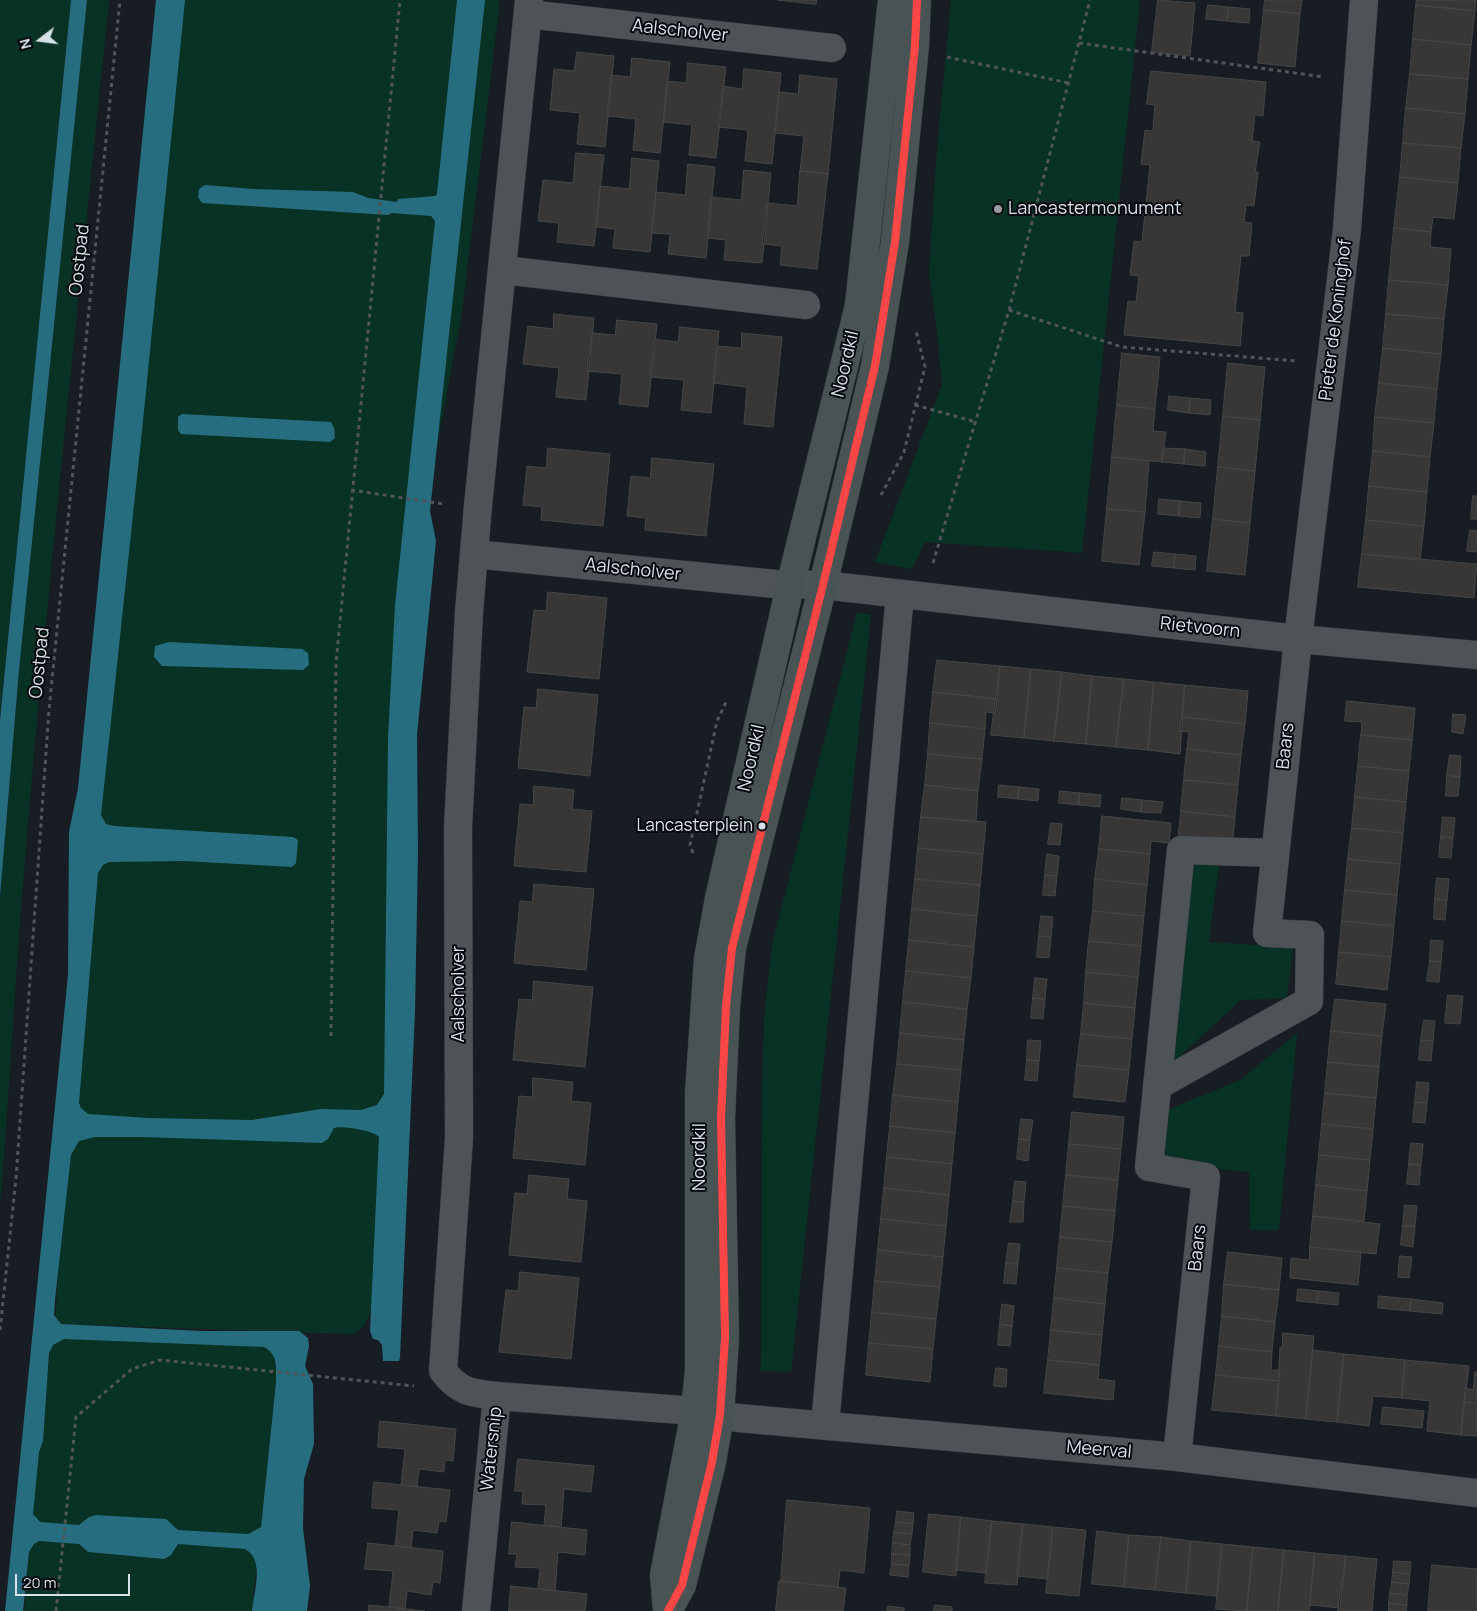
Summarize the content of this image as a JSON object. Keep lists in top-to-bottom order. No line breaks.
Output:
{"streets":{"street":["Aalscholver","Pieter de Koninghof","Noordkil","Rietvoorn","Baars","Watersnip","Meerval"],"path":["Oostpad"]},"crossings":[["Aalscholver","Noordkil"],["Aalscholver","Rietvoorn"],["Pieter de Koninghof","Rietvoorn"],["Pieter de Koninghof","Baars"],["Noordkil","Rietvoorn"],["Noordkil","Watersnip"],["Noordkil","Meerval"],["Rietvoorn","Baars"],["Baars","Meerval"],["Watersnip","Meerval"]],"places":["Lancastermonument","Lancasterplein"],"scale_bar":"20 m","north":"left"}
